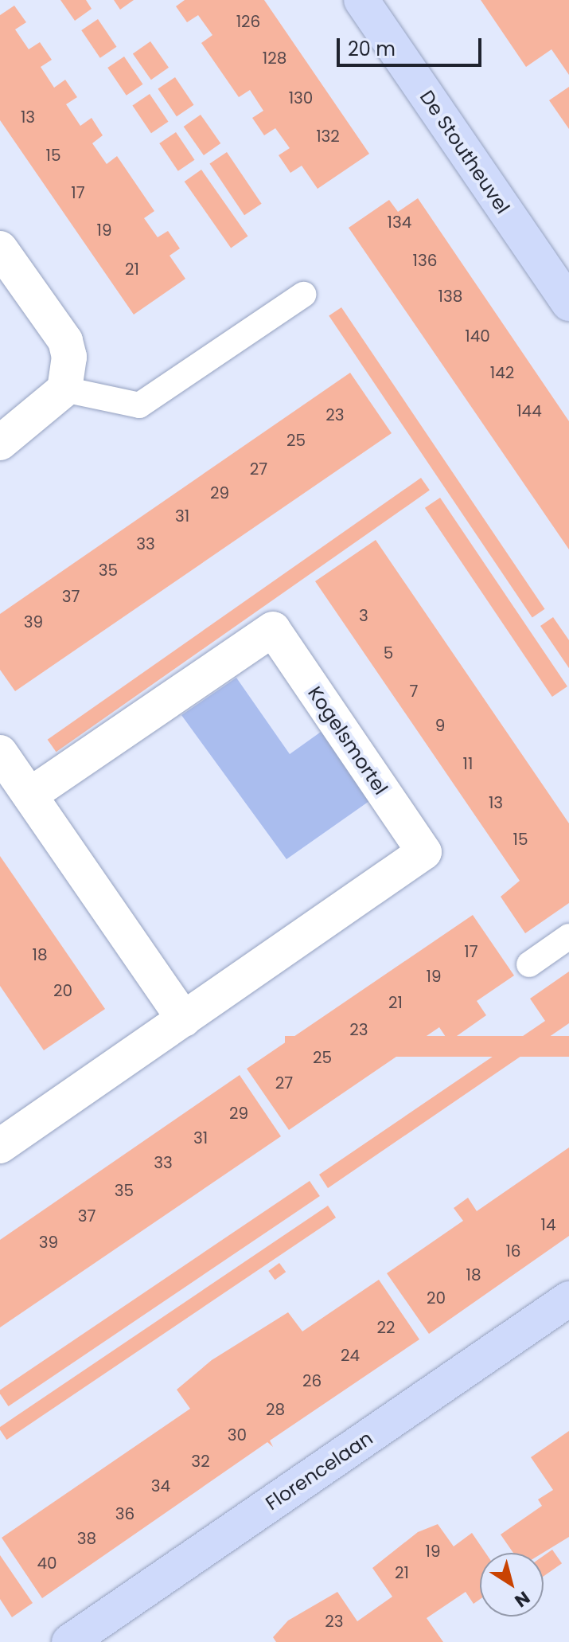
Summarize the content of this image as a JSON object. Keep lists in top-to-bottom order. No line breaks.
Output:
{"streets":{"street":["De Stoutheuvel","Kogelsmortel","Florencelaan"]},"house_numbers":["126","128","130","13","132","15","17","134","19","136","21","138","140","142","144","23","25","27","29","31","33","35","37","3","39","5","7","9","11","13","15","17","18","19","20","21","23","25","27","29","31","33","35","37","14","39","16","18","20","22","24","26","28","30","32","34","36","38","19","40","21","23"],"scale_bar":"20 m","north":"bottom right"}
